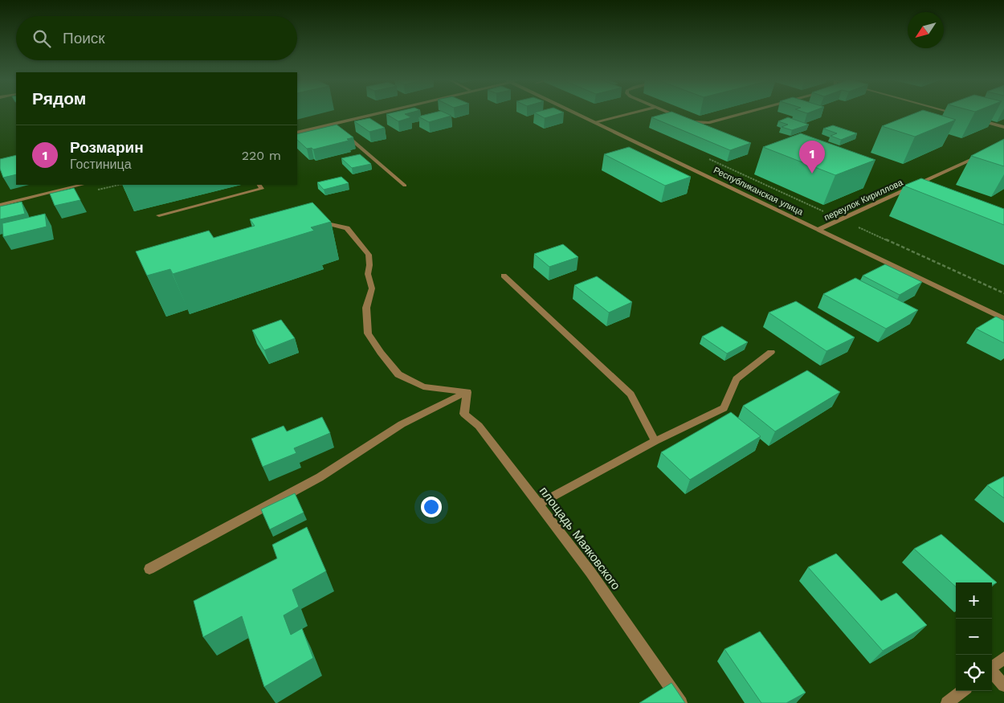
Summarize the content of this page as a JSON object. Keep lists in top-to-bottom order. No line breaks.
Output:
{"streets":{"street":["Республиканская улица","переулок Кириллова","площадь Маяковского"]},"crossings":[["Республиканская улица","переулок Кириллова"]],"north":"bottom left","page":{"search":"Поиск","heading":"Рядом","list":[{"mark":"1","name":"Розмарин","note":"Гостиница","value":"220 m"}],"pins":"1","map_buttons":["+","−"]}}
